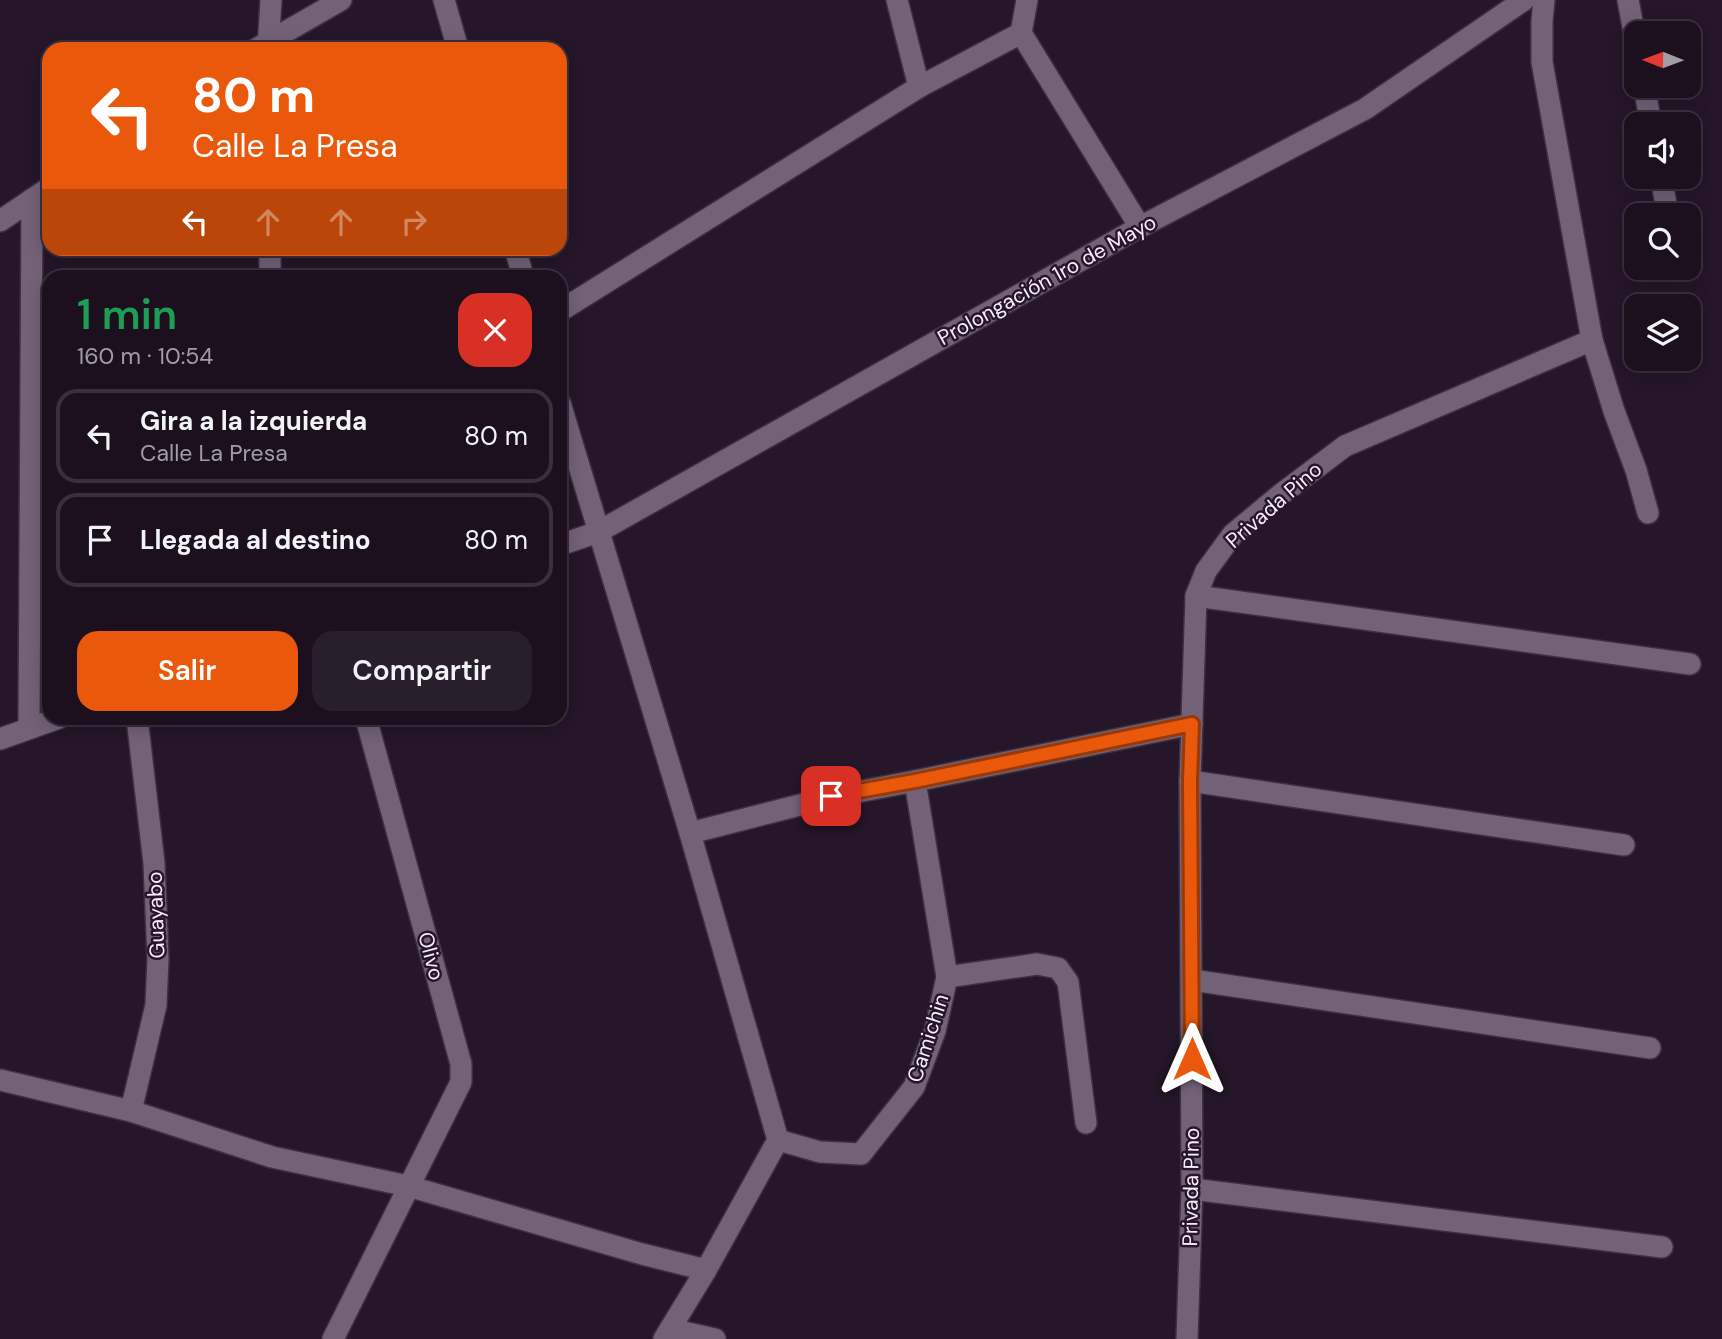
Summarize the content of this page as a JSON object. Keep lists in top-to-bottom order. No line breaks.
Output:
{"streets":{"street":["Prolongación 1ro de Mayo","Privada Pino","Guayabo","Olivo","Camichin"]},"north":"left","page":{"turn":["80 m","Calle La Presa"],"heading":["1 min","160 m · 10:54"],"list":[{"name":"Gira a la izquierda","note":"Calle La Presa","value":"80 m"},{"name":"Llegada al destino","value":"80 m"}],"buttons":["Salir","Compartir"]}}
